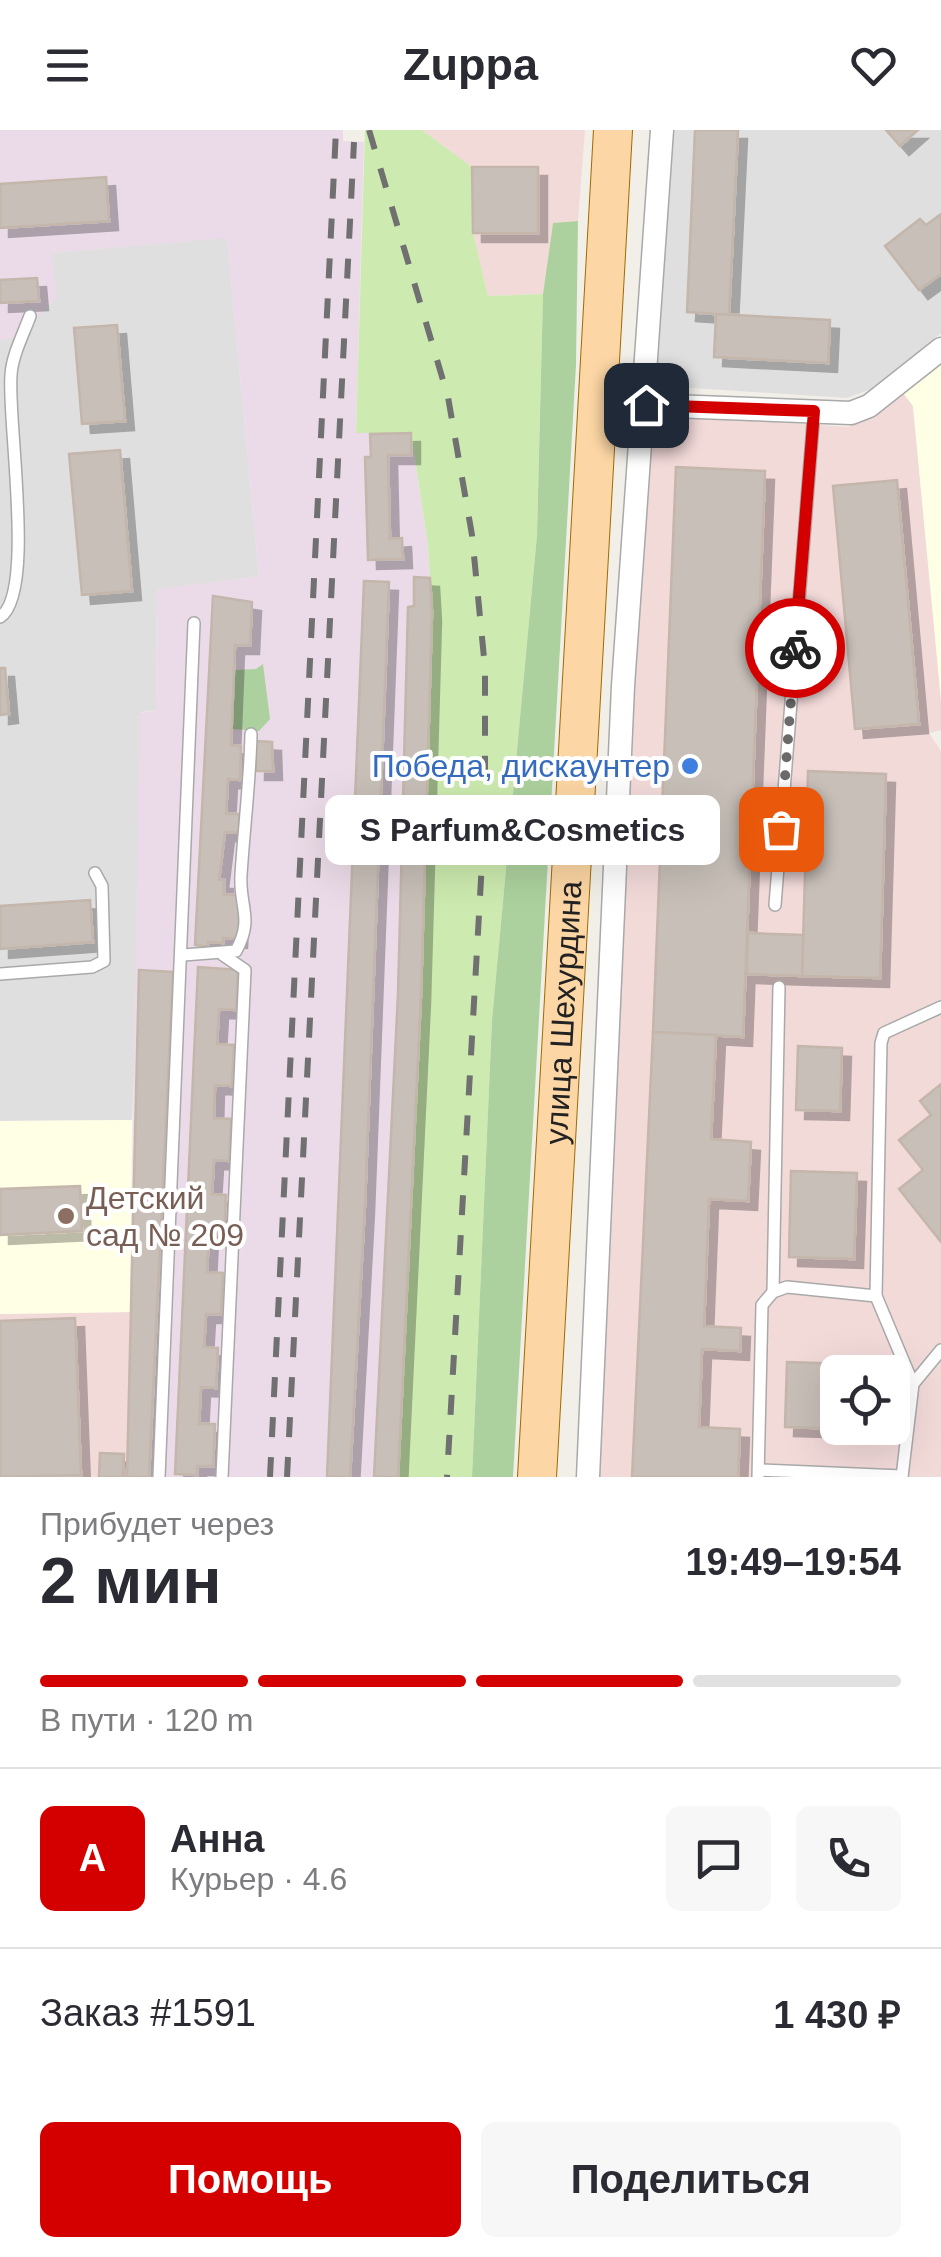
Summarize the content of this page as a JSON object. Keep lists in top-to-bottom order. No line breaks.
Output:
{"streets":{"main road":["улица Шехурдина"]},"places":["Победа, дискаунтер","S Parfum&Cosmetics","Детский сад № 209"],"page":{"header":"Zuppa","bubble":"S Parfum&Cosmetics","heading":["2 мин","Прибудет через","19:49–19:54"],"panel":["Анна","Курьер · 4.6","Заказ #1591","1 430 ₽"],"bar":"В пути · 120 m","round":"А","buttons":["Помощь","Поделиться"]}}
